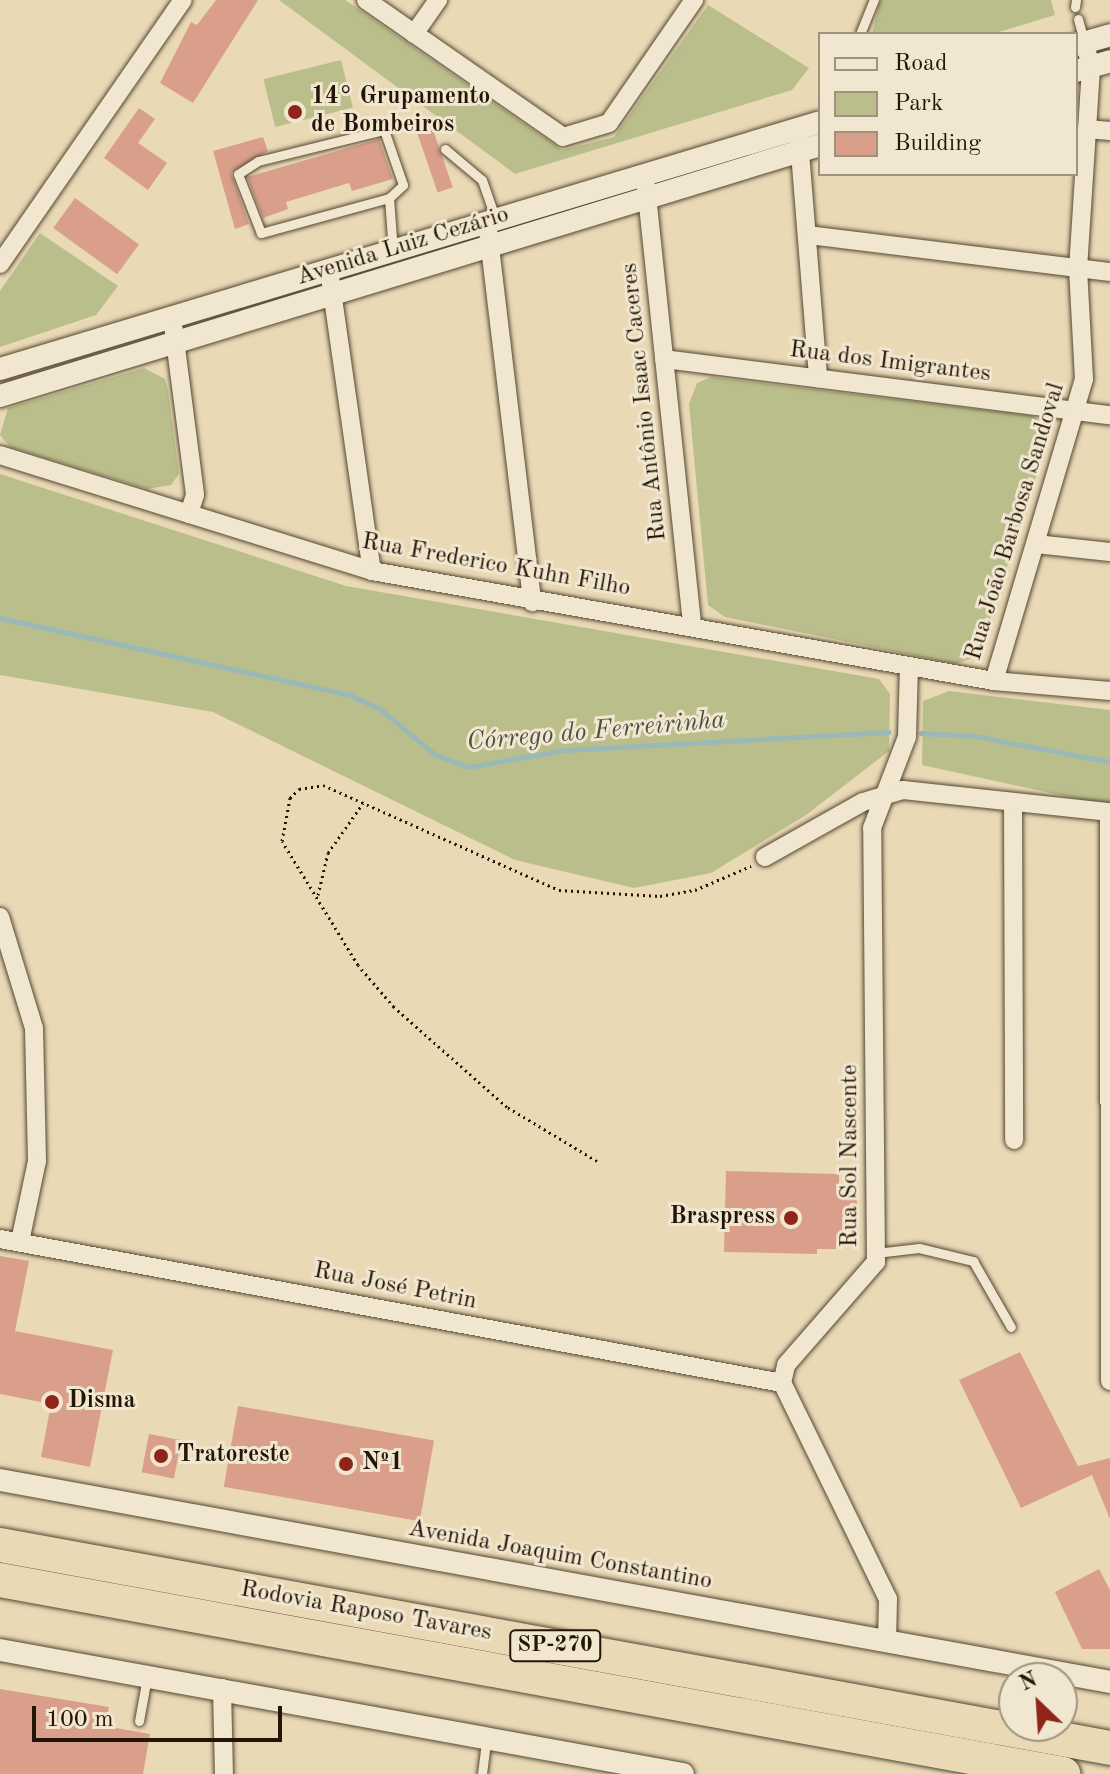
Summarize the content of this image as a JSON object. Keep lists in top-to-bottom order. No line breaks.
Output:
{"streets":{"highway":["Rodovia Raposo Tavares","SP-270"],"street":["Avenida Luiz Cezário","Rua dos Imigrantes","Rua Antônio Isaac Caceres","Rua João Barbosa Sandoval","Rua Frederico Kuhn Filho","Rua Sol Nascente","Rua José Petrin","Avenida Joaquim Constantino"]},"crossings":[["Avenida Luiz Cezário","Rua Antônio Isaac Caceres"],["Rua dos Imigrantes","Rua Antônio Isaac Caceres"],["Rua dos Imigrantes","Rua João Barbosa Sandoval"],["Rua Antônio Isaac Caceres","Rua Frederico Kuhn Filho"],["Rua João Barbosa Sandoval","Rua Frederico Kuhn Filho"],["Rua Frederico Kuhn Filho","Rua Sol Nascente"],["Rua Sol Nascente","Rua José Petrin"]],"water":["Córrego do Ferreirinha"],"places":["14° Grupamento de Bombeiros","Braspress","Disma","Tratoreste","Nº1"],"legend":["Road","Park","Building"],"scale_bar":"100 m","north":"top left"}
